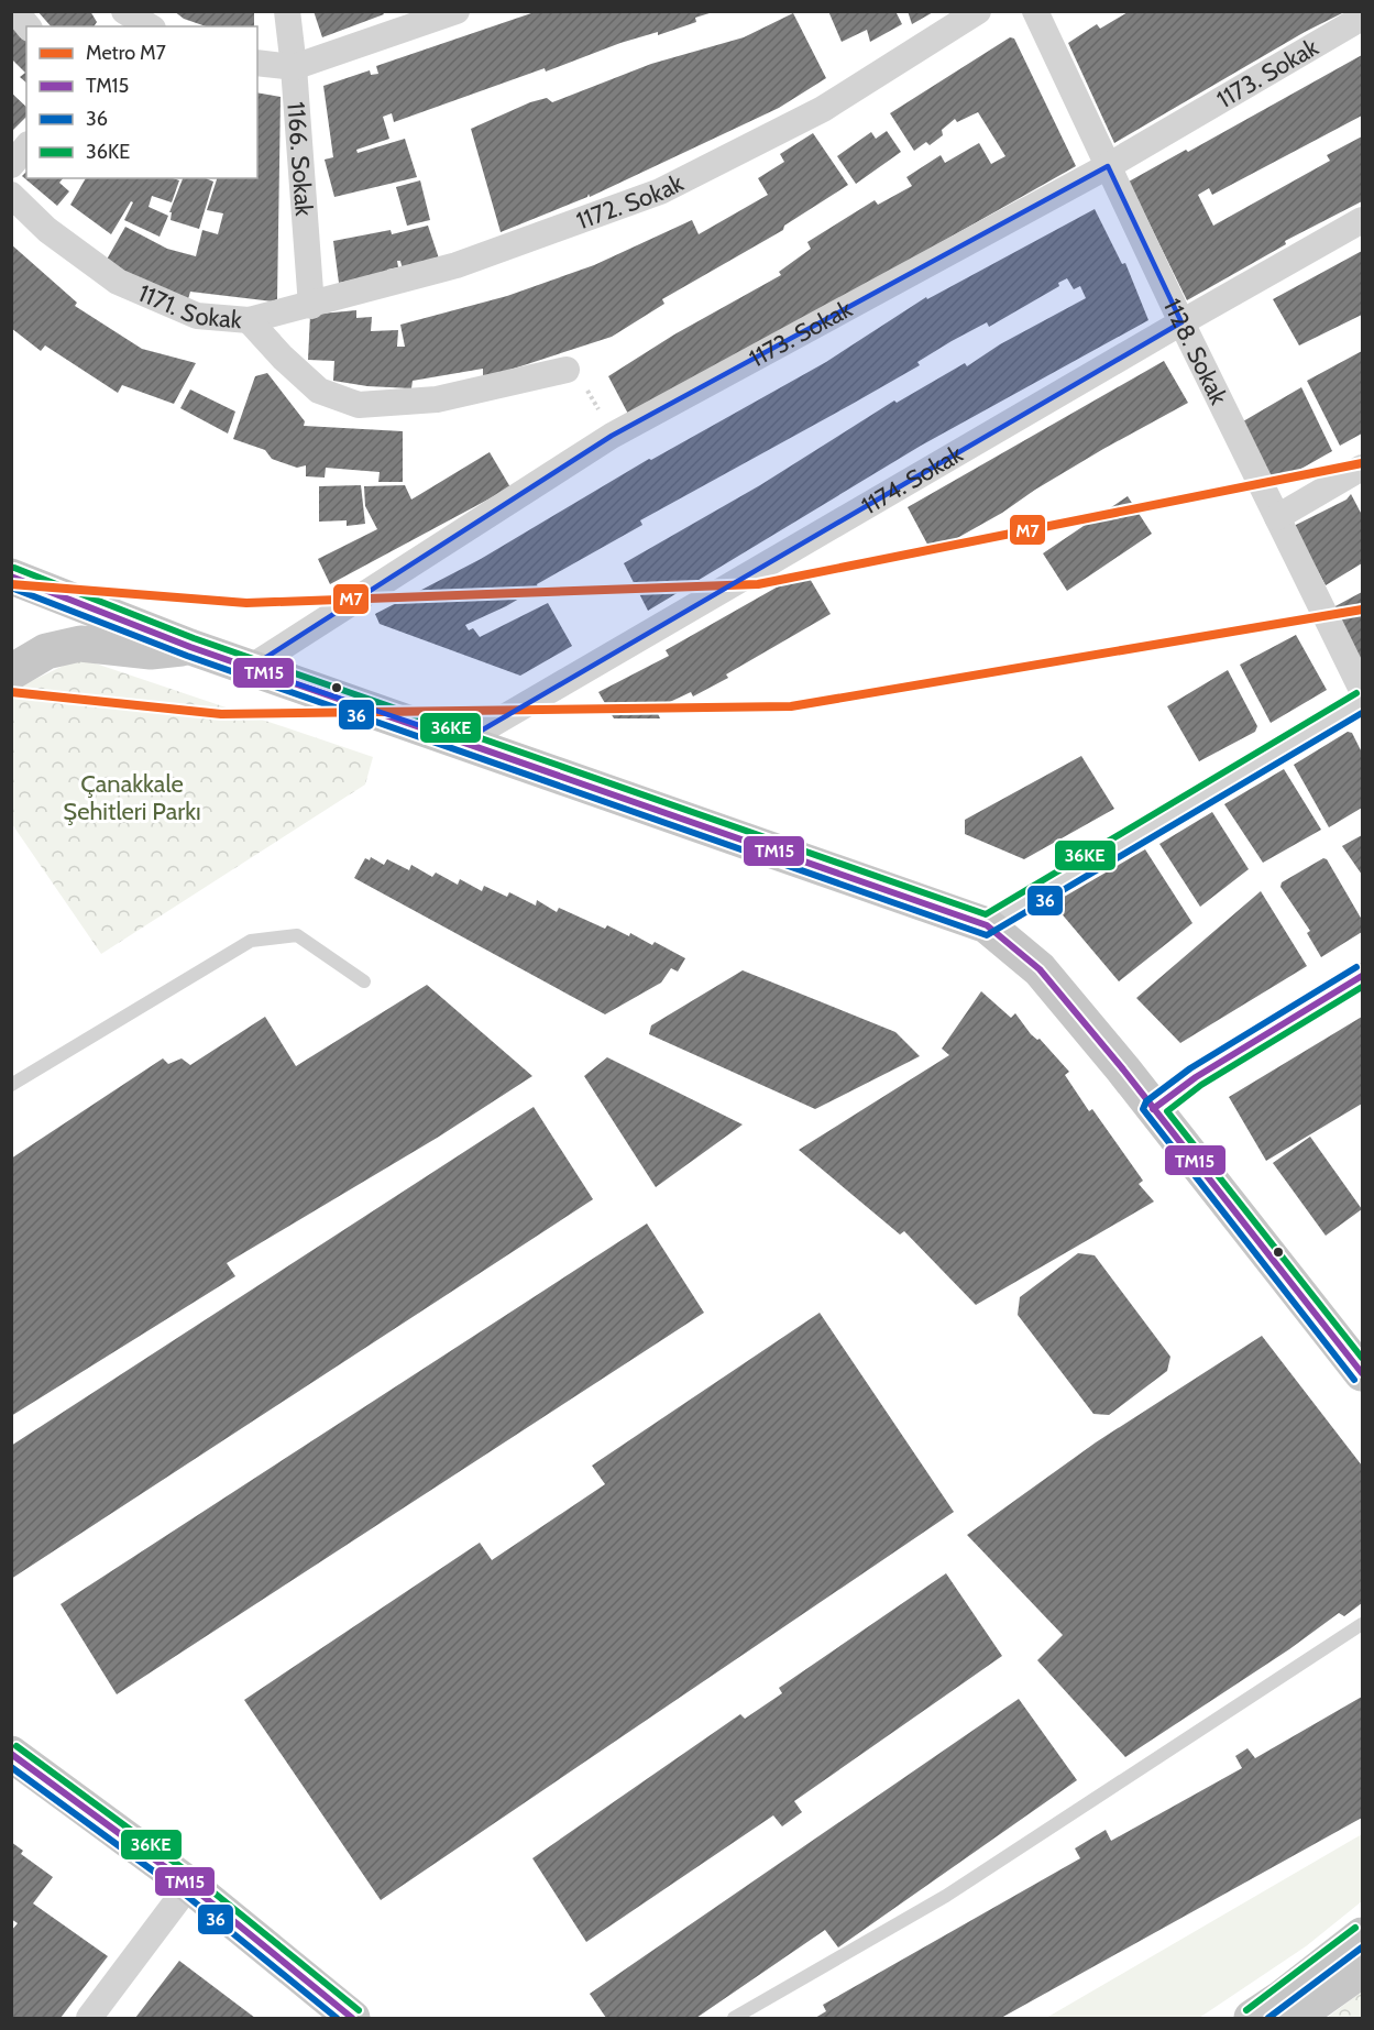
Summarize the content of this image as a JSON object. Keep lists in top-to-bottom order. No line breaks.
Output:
{"streets":{"street":["1173. Sokak","1166. Sokak","1172. Sokak","1171. Sokak","1128. Sokak","1174. Sokak"]},"crossings":[["1173. Sokak","1128. Sokak"],["1166. Sokak","1172. Sokak"],["1172. Sokak","1171. Sokak"],["1128. Sokak","1174. Sokak"]],"parks":["Çanakkale Şehitleri Parkı"],"lines":["metro line M7","transit line 36KE","transit line TM15","transit line 36"],"legend":["Metro M7","TM15","36","36KE"]}
